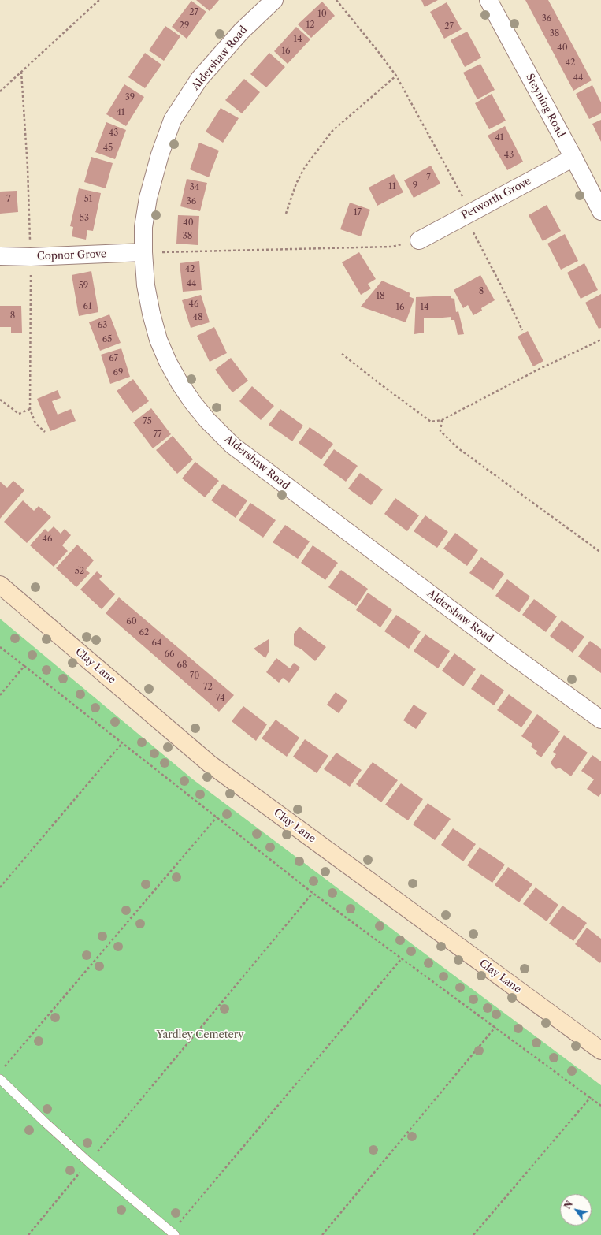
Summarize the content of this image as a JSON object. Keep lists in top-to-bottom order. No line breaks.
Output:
{"streets":{"street":["Aldershaw Road","Steyning Road","Petworth Grove","Copnor Grove","Clay Lane"]},"crossings":[["Aldershaw Road","Copnor Grove"],["Steyning Road","Petworth Grove"]],"parks":["Yardley Cemetery"],"house_numbers":["27","10","36","12","29","27","38","14","40","16","42","44","39","41","43","41","45","43","7","9","11","34","7","51","36","17","53","40","38","42","44","59","8","18","46","61","16","14","8","48","63","65","67","69","75","77","46","52","60","62","64","66","68","70","72","74"],"north":"top left"}
